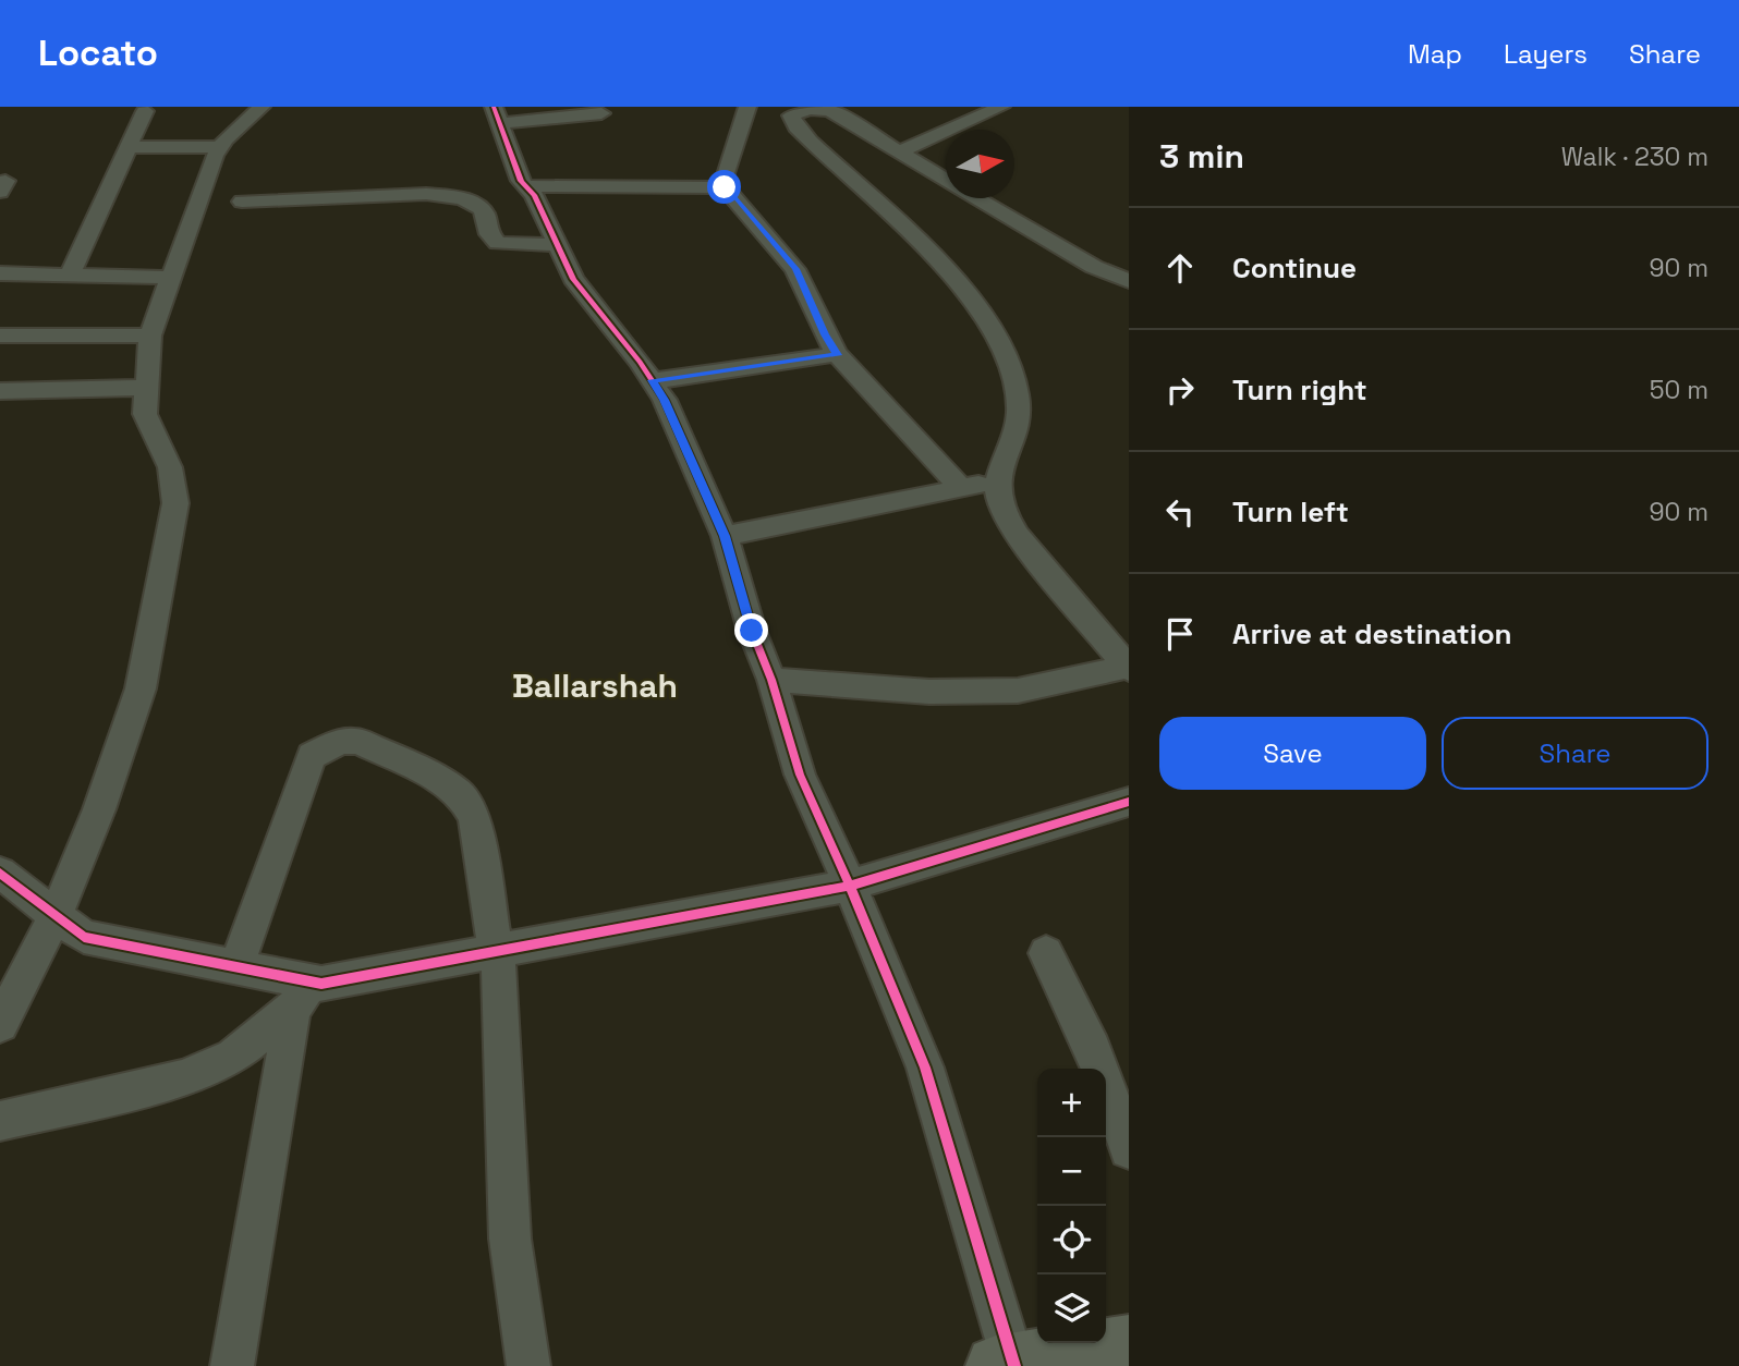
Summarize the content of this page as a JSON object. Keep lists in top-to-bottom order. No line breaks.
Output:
{"districts":["Ballarshah"],"north":"right","page":{"header":"Locato","nav":["Map","Layers","Share"],"heading":["3 min","Walk · 230 m"],"list":[["Continue","90 m"],["Turn right","50 m"],["Turn left","90 m"],"Arrive at destination"],"buttons":["Save","Share"],"map_buttons":["+","−"]}}
